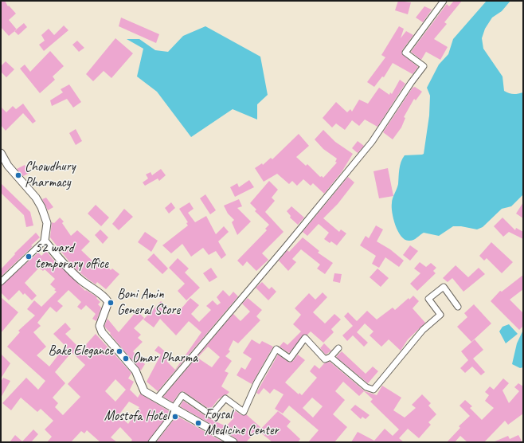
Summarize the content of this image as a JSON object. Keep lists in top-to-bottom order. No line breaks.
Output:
{"places":["Chowdhury Pharmacy","52 ward temporary office","Boni Amin General Store","Bake Elegance","Omar Pharma","Mostofa Hotel","Foysal Medicine Center"]}
